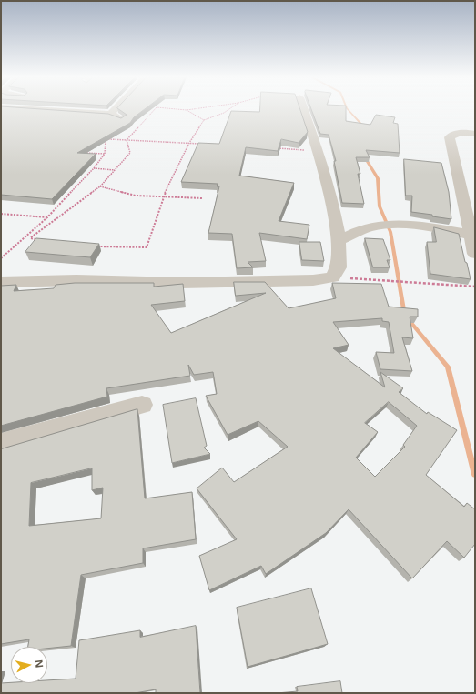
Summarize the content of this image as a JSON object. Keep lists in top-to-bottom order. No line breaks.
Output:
{"north":"right"}
